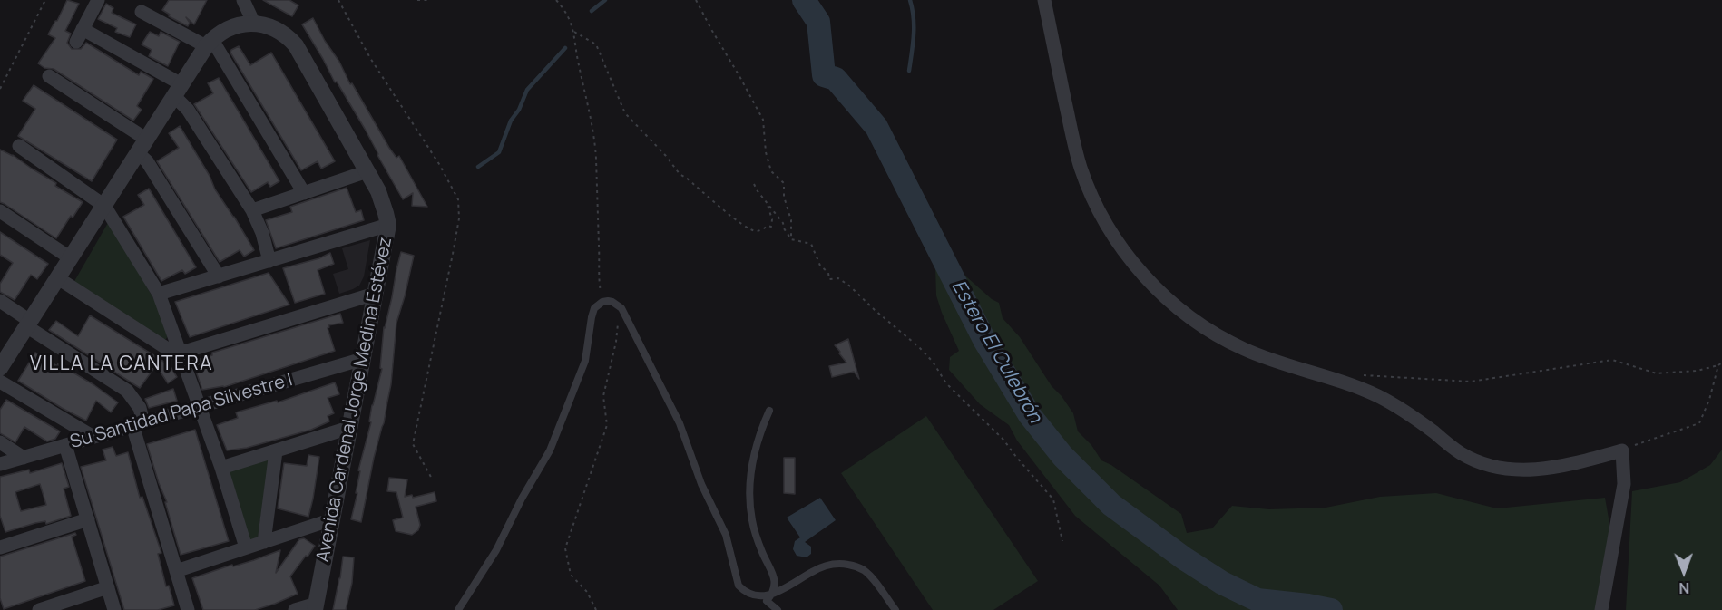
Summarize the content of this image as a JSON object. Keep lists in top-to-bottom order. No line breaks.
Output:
{"streets":{"street":["Avenida Cardenal Jorge Medina Estévez","Su Santidad Papa Silvestre I"]},"crossings":[["Avenida Cardenal Jorge Medina Estévez","Su Santidad Papa Silvestre I"]],"districts":["VILLA LA CANTERA"],"water":["Estero El Culebrón"],"north":"bottom"}
